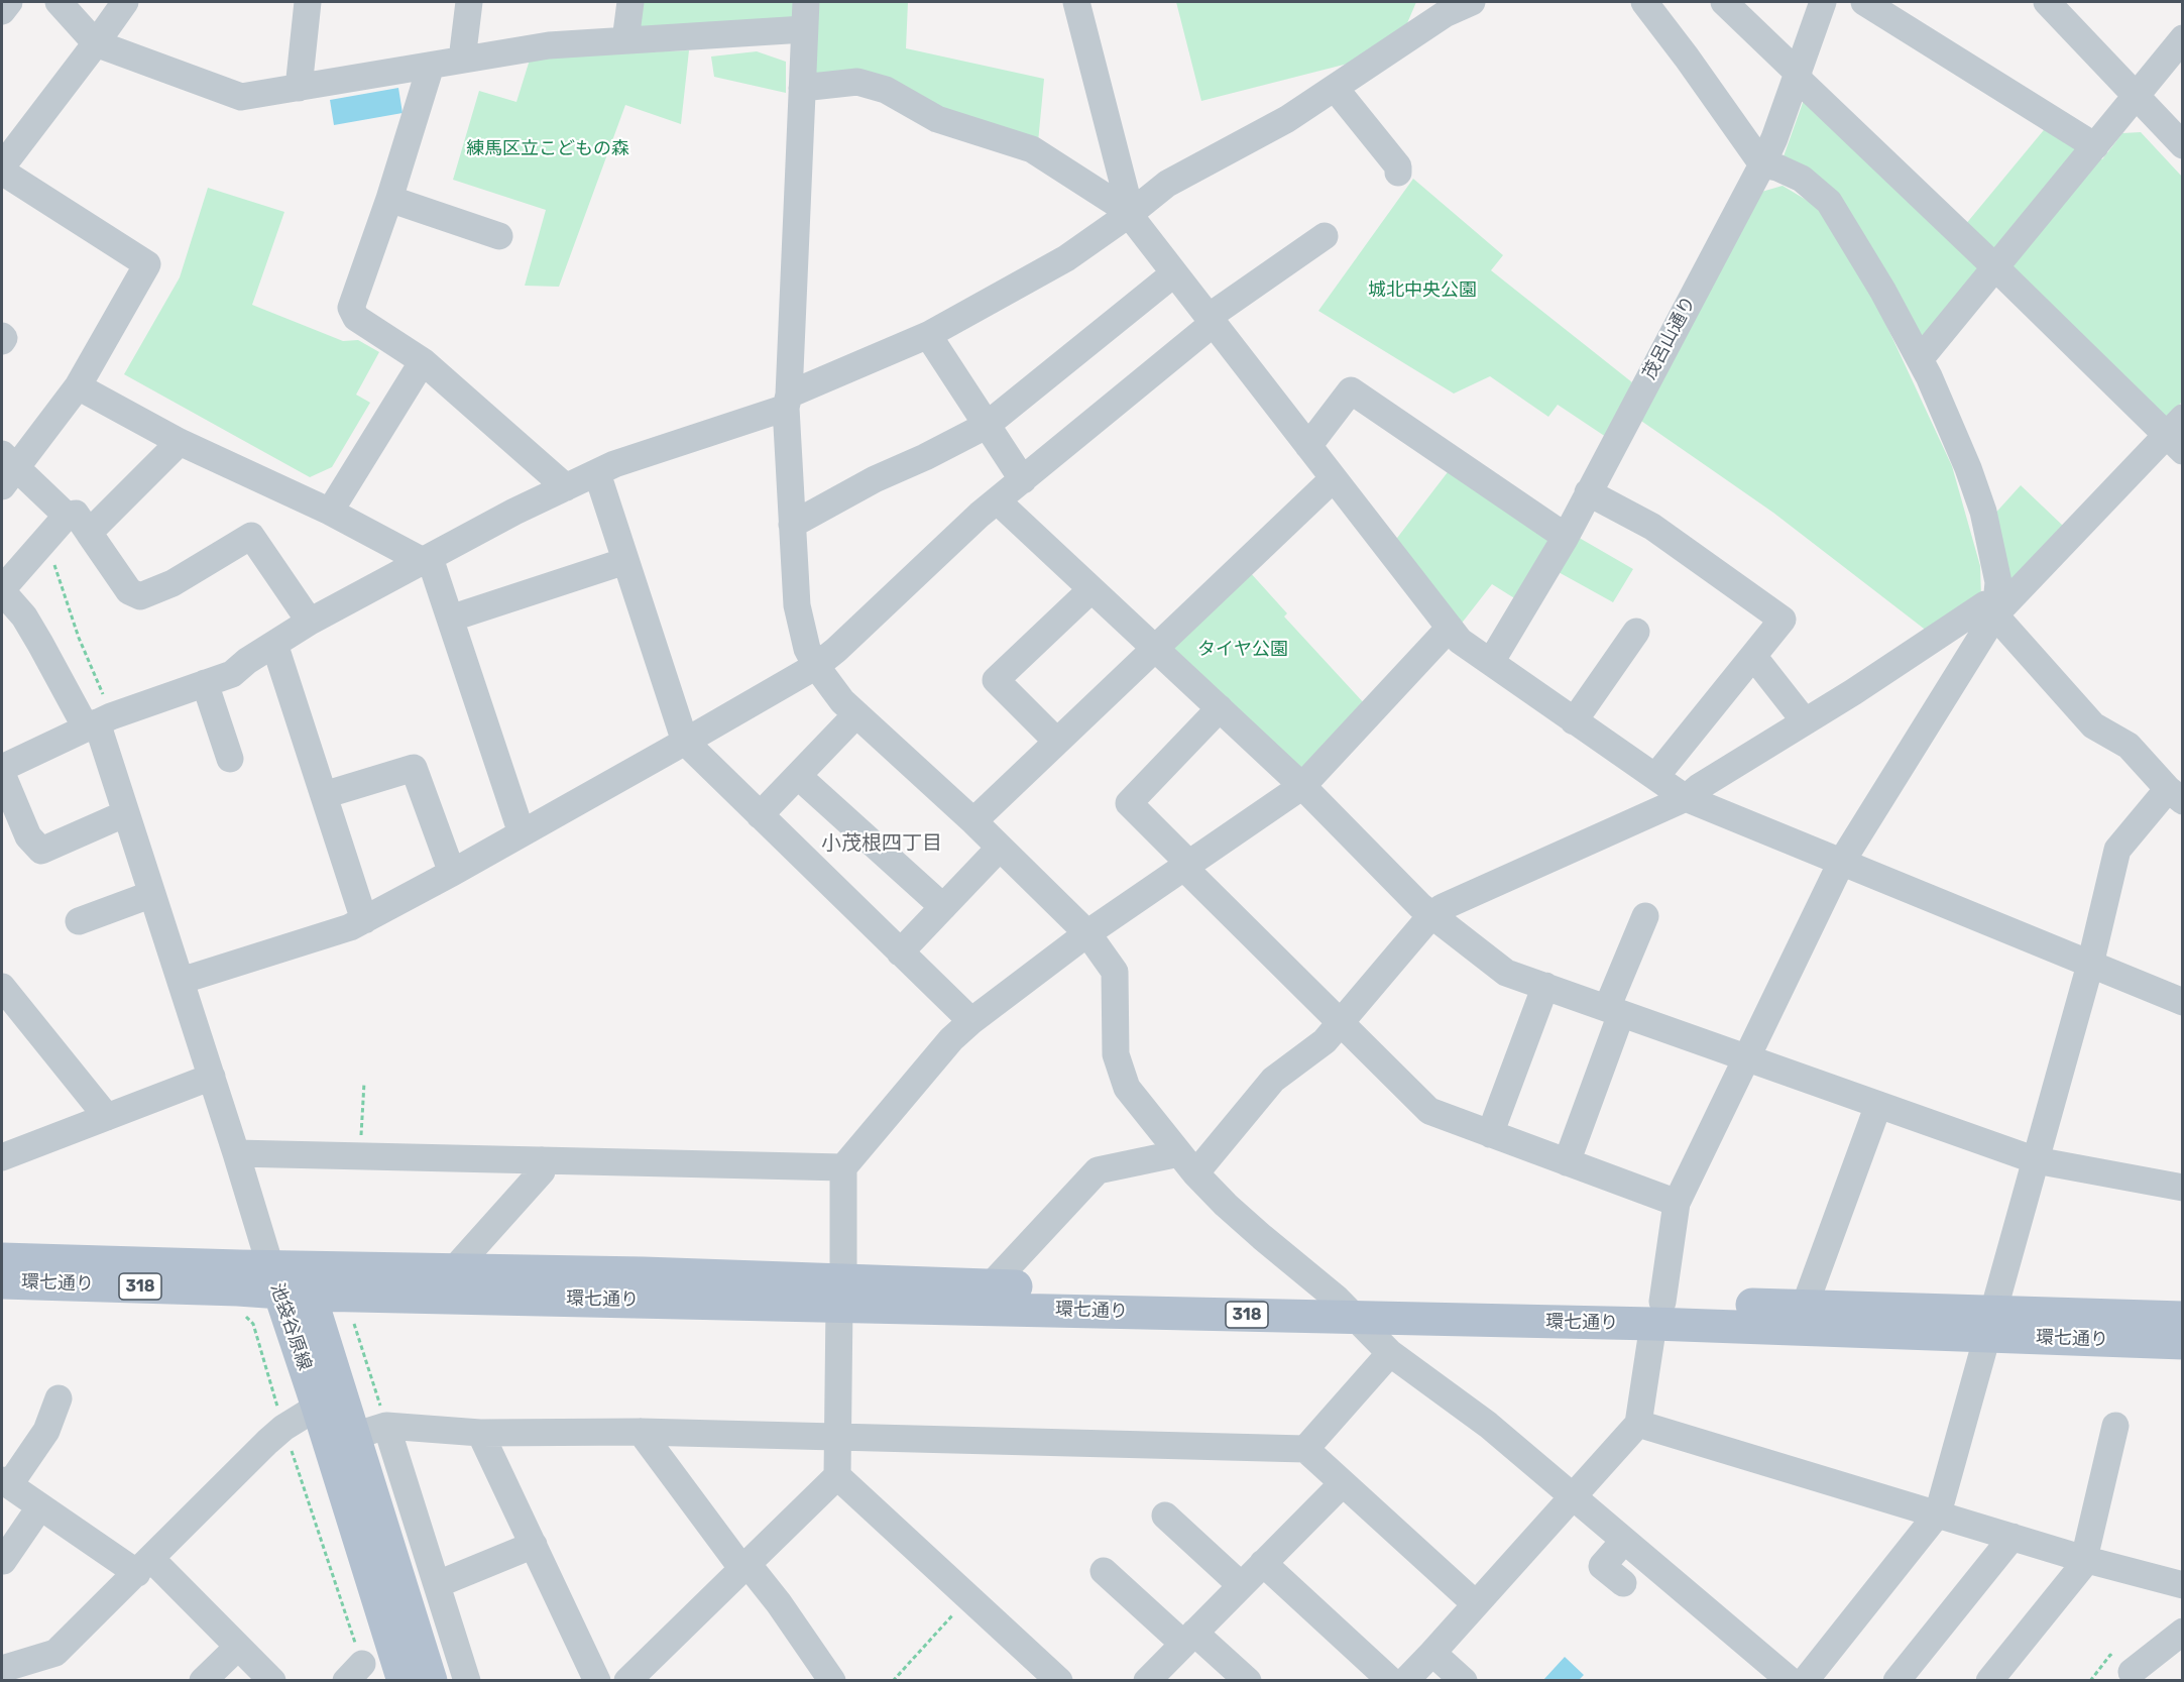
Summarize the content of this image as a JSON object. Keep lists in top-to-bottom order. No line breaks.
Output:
{"streets":{"main road":["環七通り","318","池袋谷原線"],"street":["茂呂山通り"]},"crossings":[["環七通り","池袋谷原線"]],"districts":["小茂根四丁目"],"parks":["練馬区立こどもの森","城北中央公園","タイヤ公園"]}
